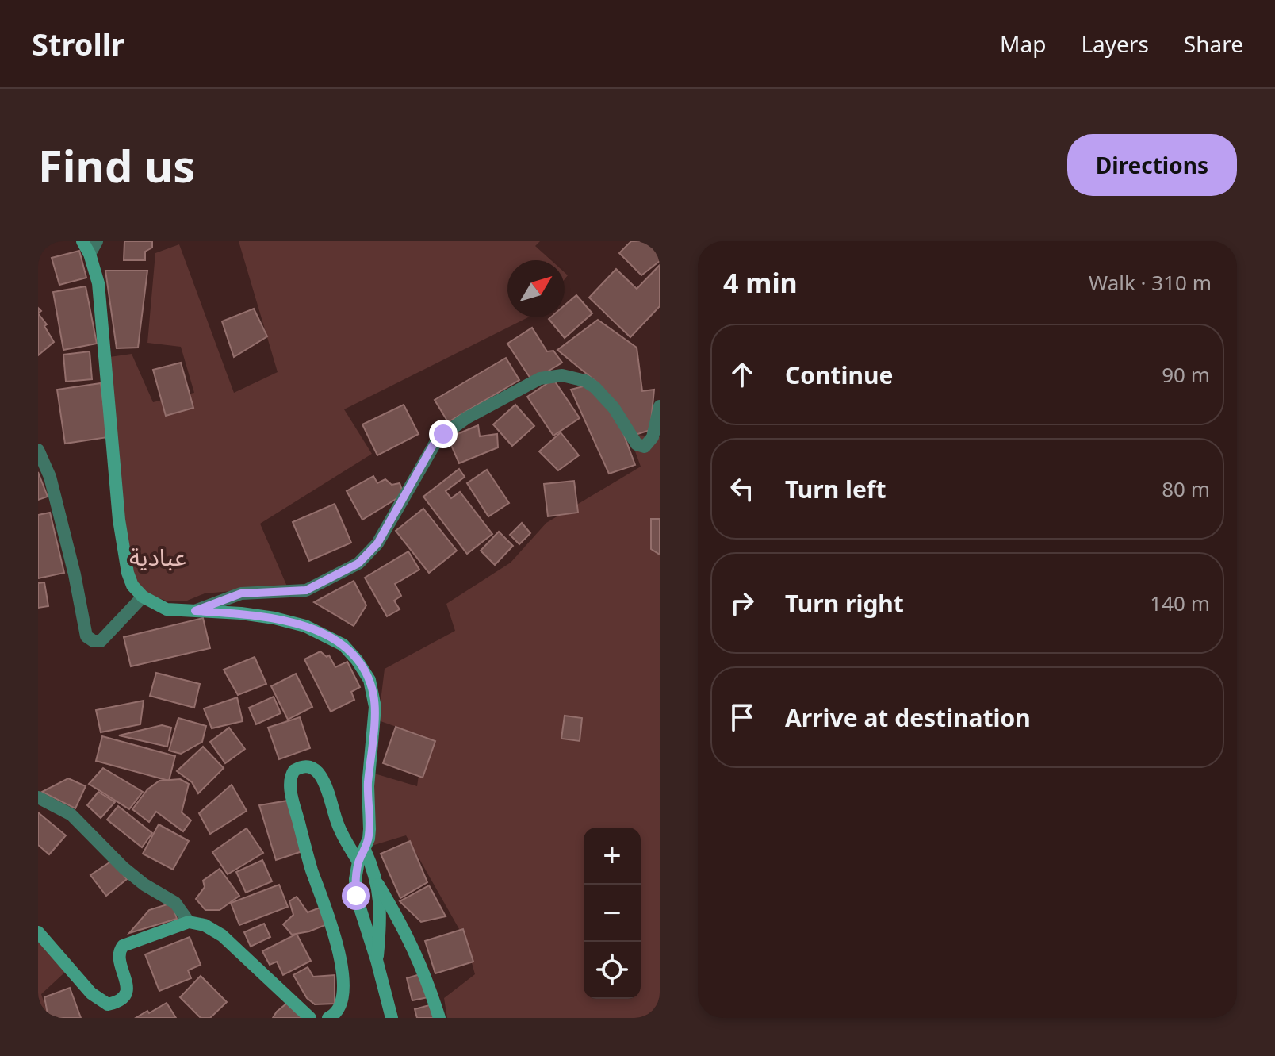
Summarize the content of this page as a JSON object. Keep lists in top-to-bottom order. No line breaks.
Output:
{"districts":["عبادية"],"north":"top right","page":{"header":"Strollr","nav":["Map","Layers","Share"],"buttons":"Directions","title":"Find us","heading":["4 min","Walk · 310 m"],"list":[["Continue","90 m"],["Turn left","80 m"],["Turn right","140 m"],"Arrive at destination"],"map_buttons":["+","−"]}}
